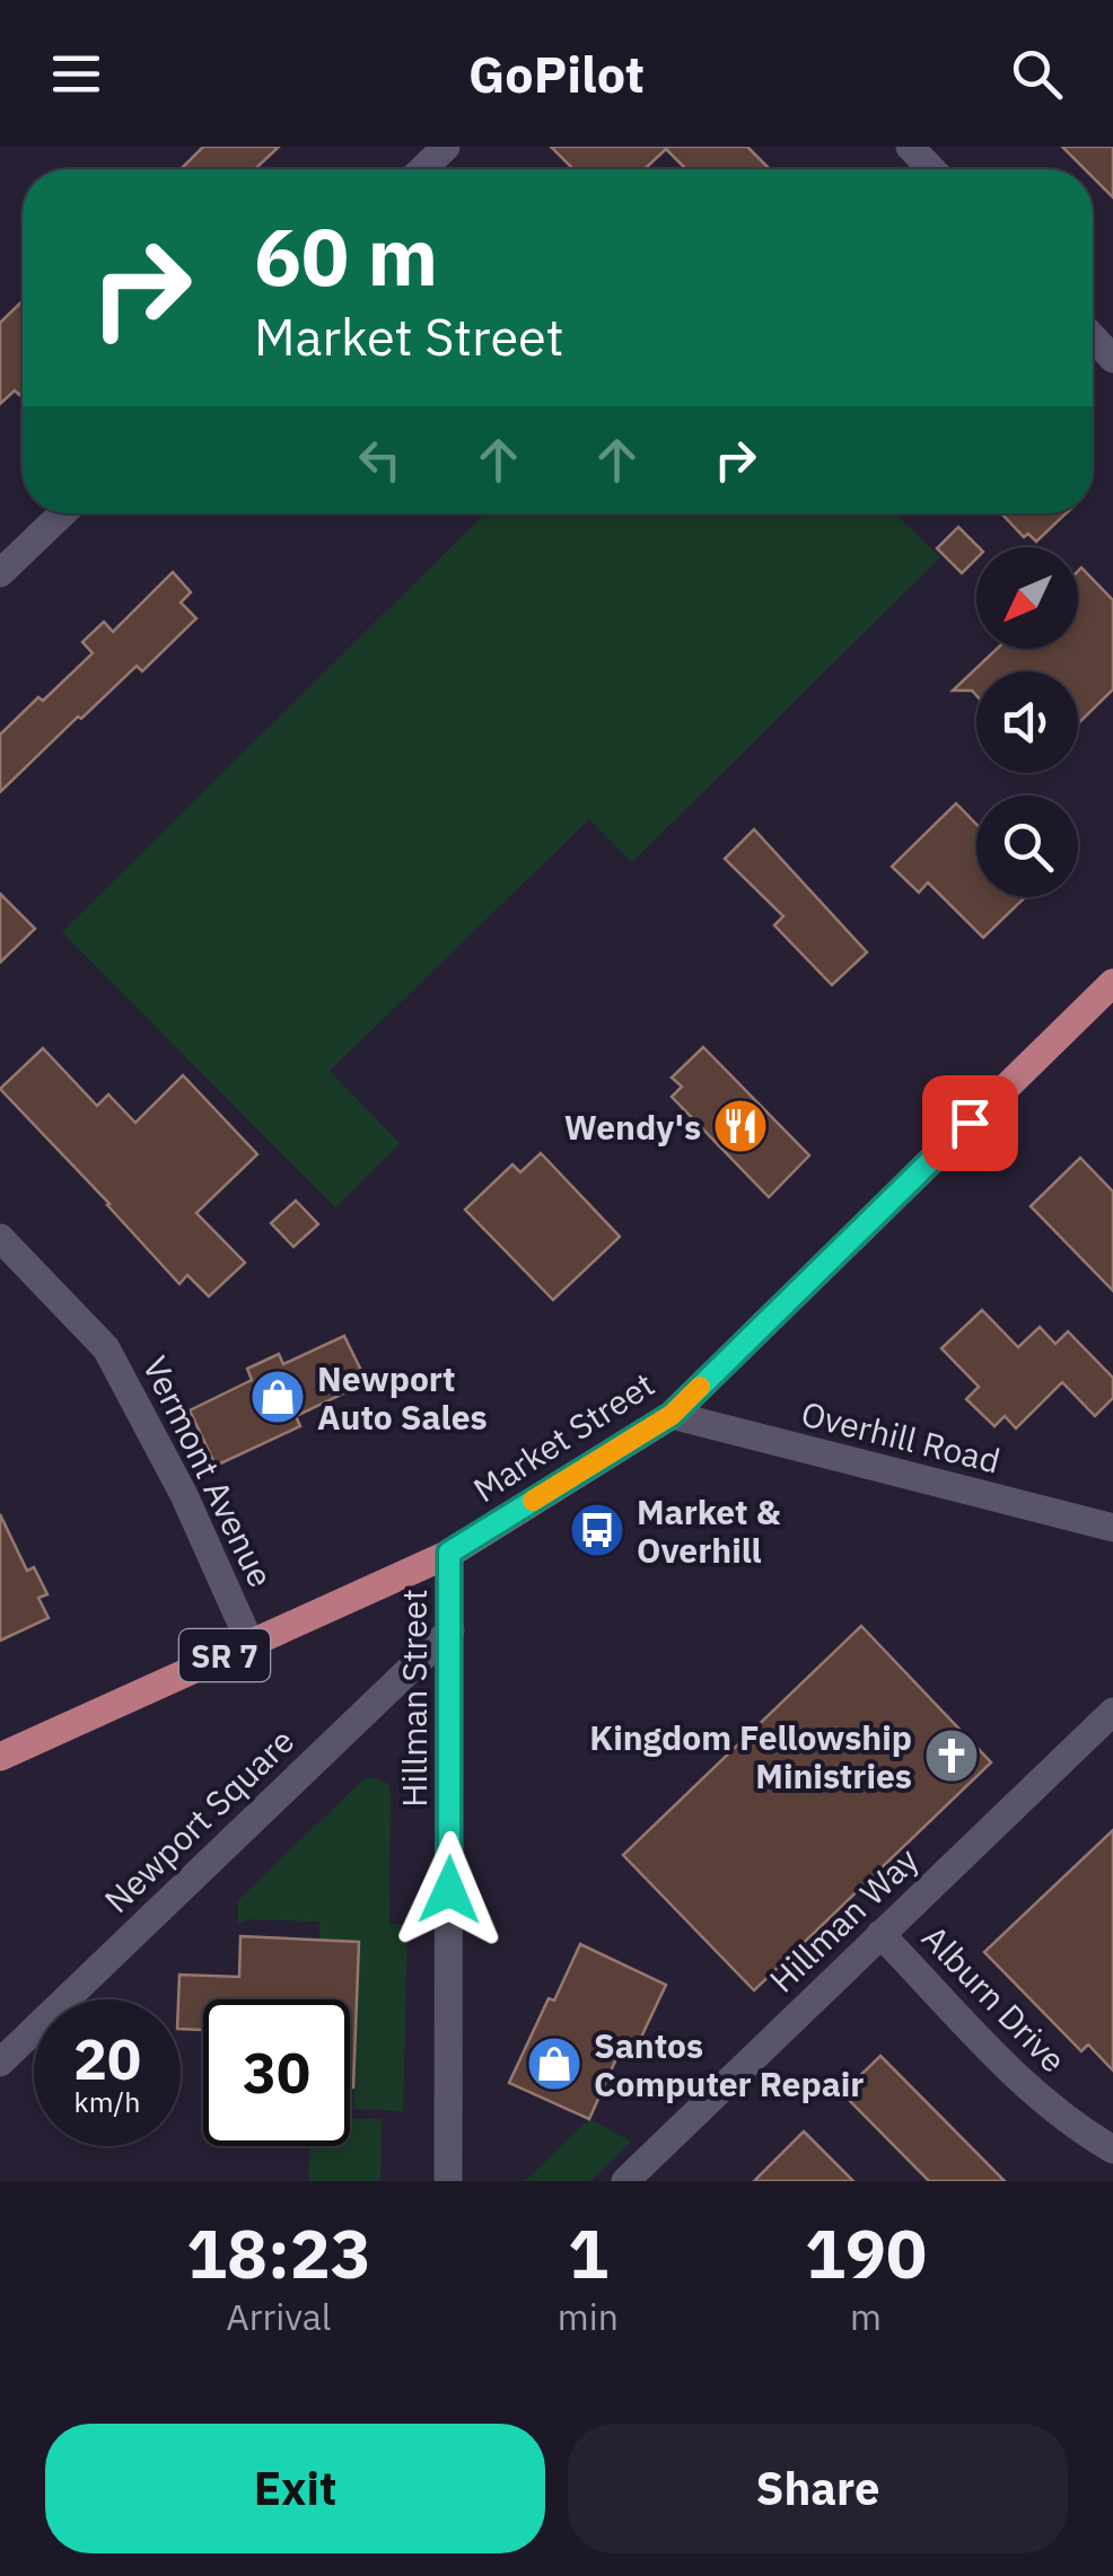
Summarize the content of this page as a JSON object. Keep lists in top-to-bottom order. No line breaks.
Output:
{"streets":{"main road":["Market Street","SR 7"],"street":["Overhill Road","Vermont Avenue","Hillman Street","Newport Square","Hillman Way","Alburn Drive"]},"crossings":[["Market Street","Overhill Road"],["Market Street","Vermont Avenue"],["Market Street","Hillman Street"],["Hillman Street","Newport Square"],["Hillman Way","Alburn Drive"]],"places":{"restaurant":["Wendy's"],"shop":["Newport Auto Sales","Santos Computer Repair"],"bus stop":["Market & Overhill"],"church":["Kingdom Fellowship Ministries"]},"north":"bottom left","page":{"header":"GoPilot","turn":["60 m","Market Street"],"speed":"20 km/h","limit":"30","eta":["18:23","Arrival","1","min","190","m"],"buttons":["Exit","Share"]}}
